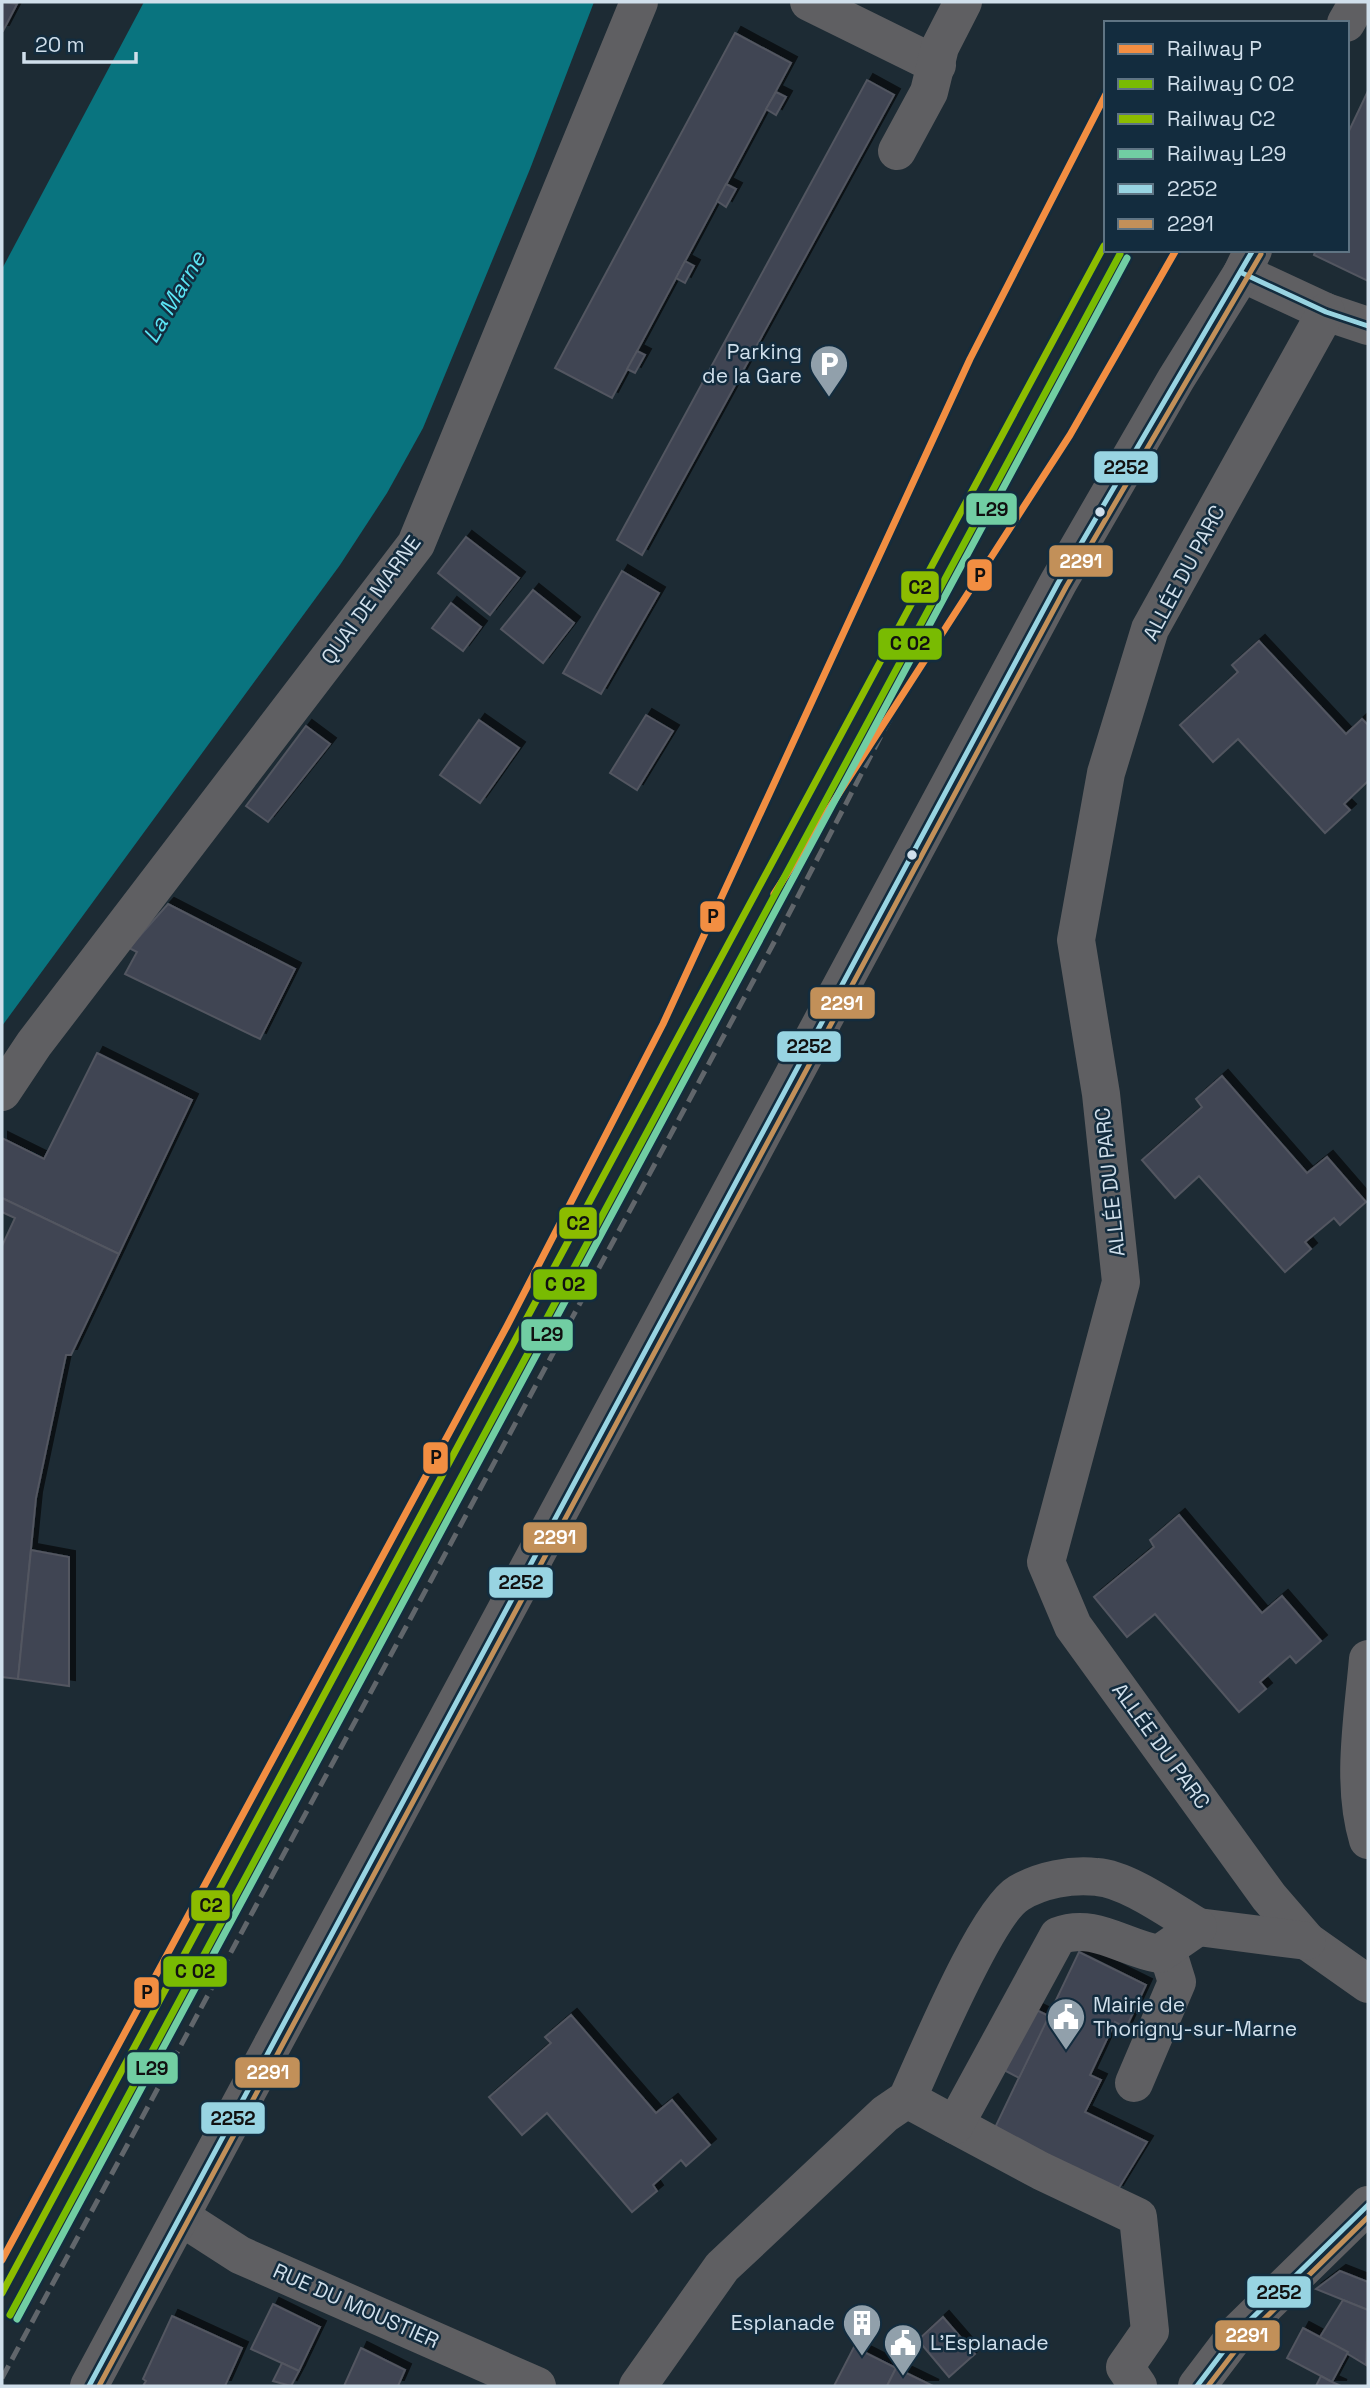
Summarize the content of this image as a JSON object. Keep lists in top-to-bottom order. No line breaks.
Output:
{"streets":{"street":["ALLÉE DU PARC","QUAI DE MARNE","RUE DU MOUSTIER"]},"water":["La Marne"],"places":{"parking":["Parking de la Gare"],"public building":["Mairie de Thorigny-sur-Marne","L'Esplanade"],"building":["Esplanade"]},"lines":["rail line P","rail line C2","transit line 2252","transit line 2291","rail line L29"],"legend":["Railway P","Railway C 02","Railway C2","Railway L29","2252","2291"],"scale_bar":"20 m"}
